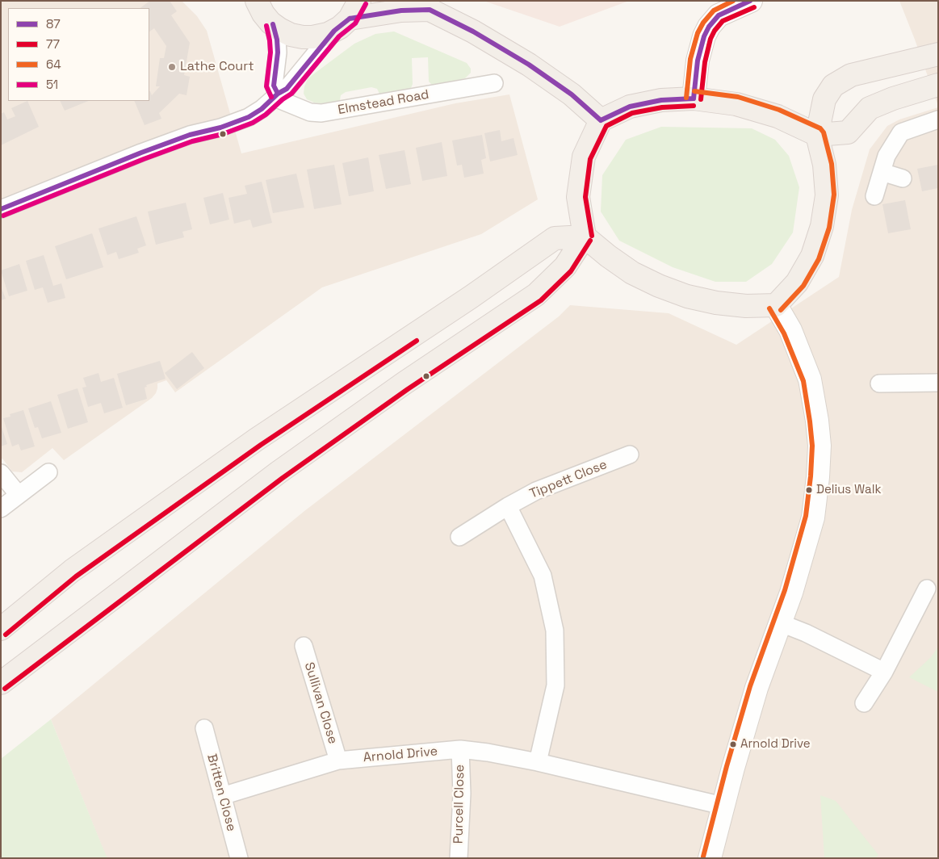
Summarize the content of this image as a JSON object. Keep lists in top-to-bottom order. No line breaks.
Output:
{"streets":{"street":["Elmstead Road","Tippett Close","Sullivan Close","Arnold Drive","Britten Close","Purcell Close"]},"crossings":[["Sullivan Close","Arnold Drive"],["Arnold Drive","Britten Close"],["Arnold Drive","Purcell Close"]],"places":["Lathe Court","Delius Walk","Arnold Drive"],"lines":["transit line 87","transit line 64","transit line 51","transit line 77"],"legend":["87","77","64","51"]}
